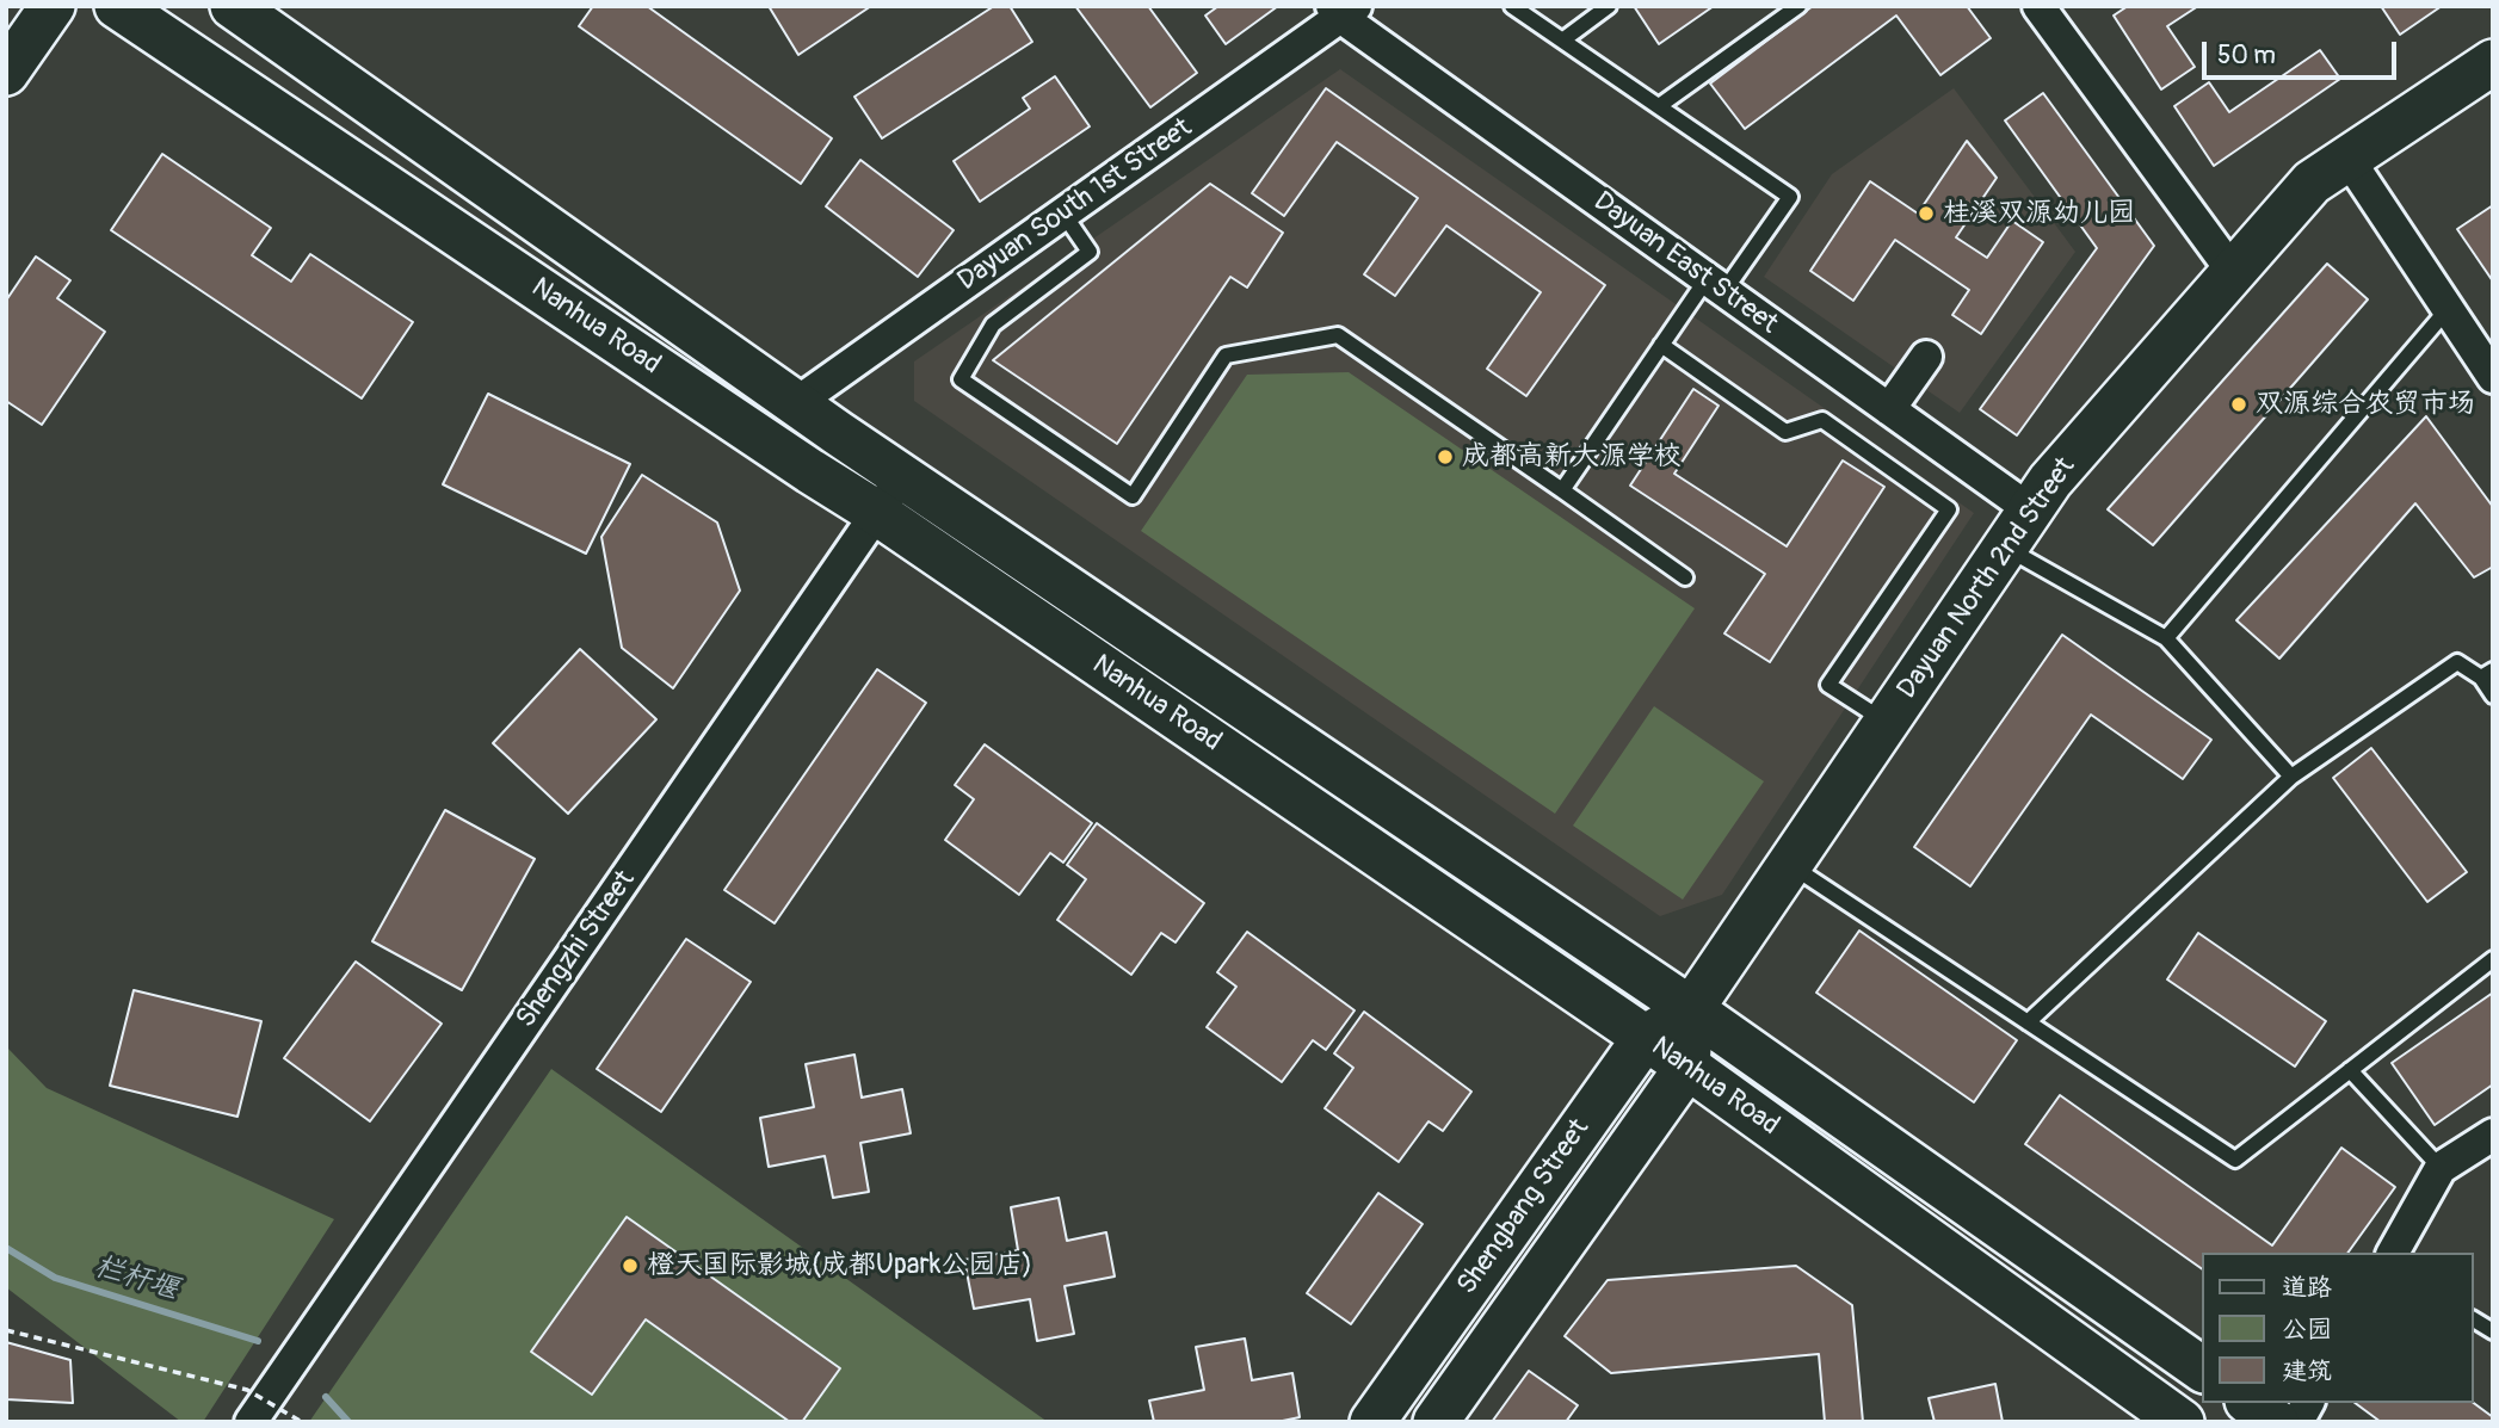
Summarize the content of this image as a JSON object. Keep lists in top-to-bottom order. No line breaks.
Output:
{"streets":{"main road":["Nanhua Road","Dayuan North 2nd Street","Shengbang Street"],"street":["Dayuan South 1st Street","Dayuan East Street","Shengzhi Street"]},"crossings":[["Dayuan South 1st Street","Dayuan East Street"],["Dayuan South 1st Street","Nanhua Road"],["Dayuan East Street","Dayuan North 2nd Street"],["Nanhua Road","Dayuan North 2nd Street"],["Nanhua Road","Shengzhi Street"],["Nanhua Road","Shengbang Street"],["Dayuan North 2nd Street","Shengbang Street"]],"water":["栏杆堰"],"places":["桂溪双源幼儿园","双源综合农贸市场","成都高新大源学校","橙天国际影城(成都Upark公园店)"],"legend":["道路","公园","建筑"],"scale_bar":"50 m"}
